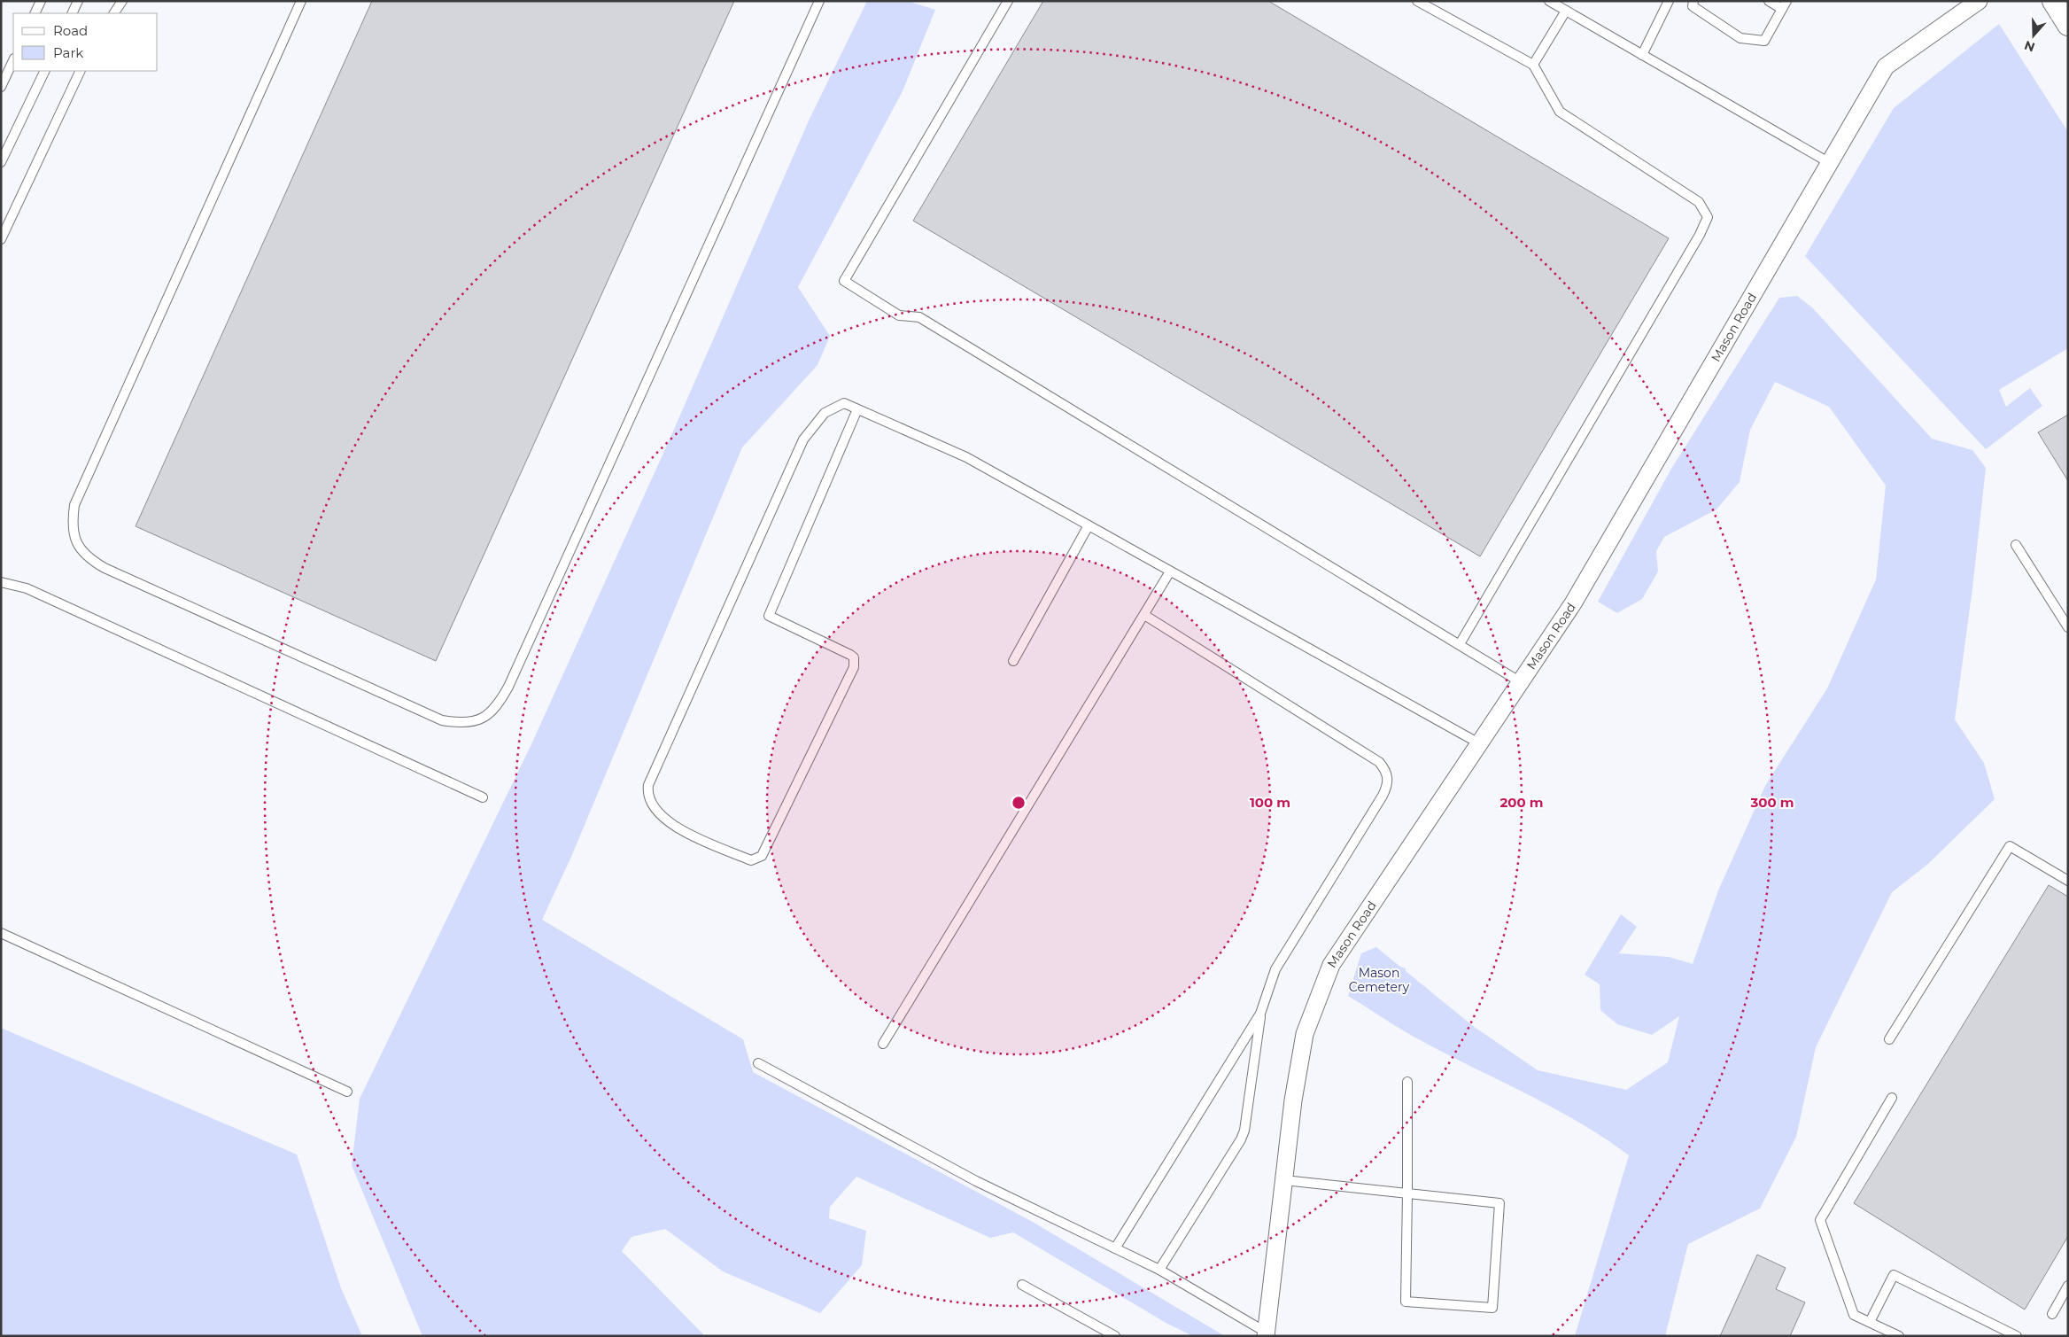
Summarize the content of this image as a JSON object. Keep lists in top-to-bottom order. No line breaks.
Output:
{"streets":{"street":["Mason Road"]},"parks":["Mason Cemetery"],"legend":["Road","Park"],"north":"bottom","rings":["100 m","200 m","300 m"]}
